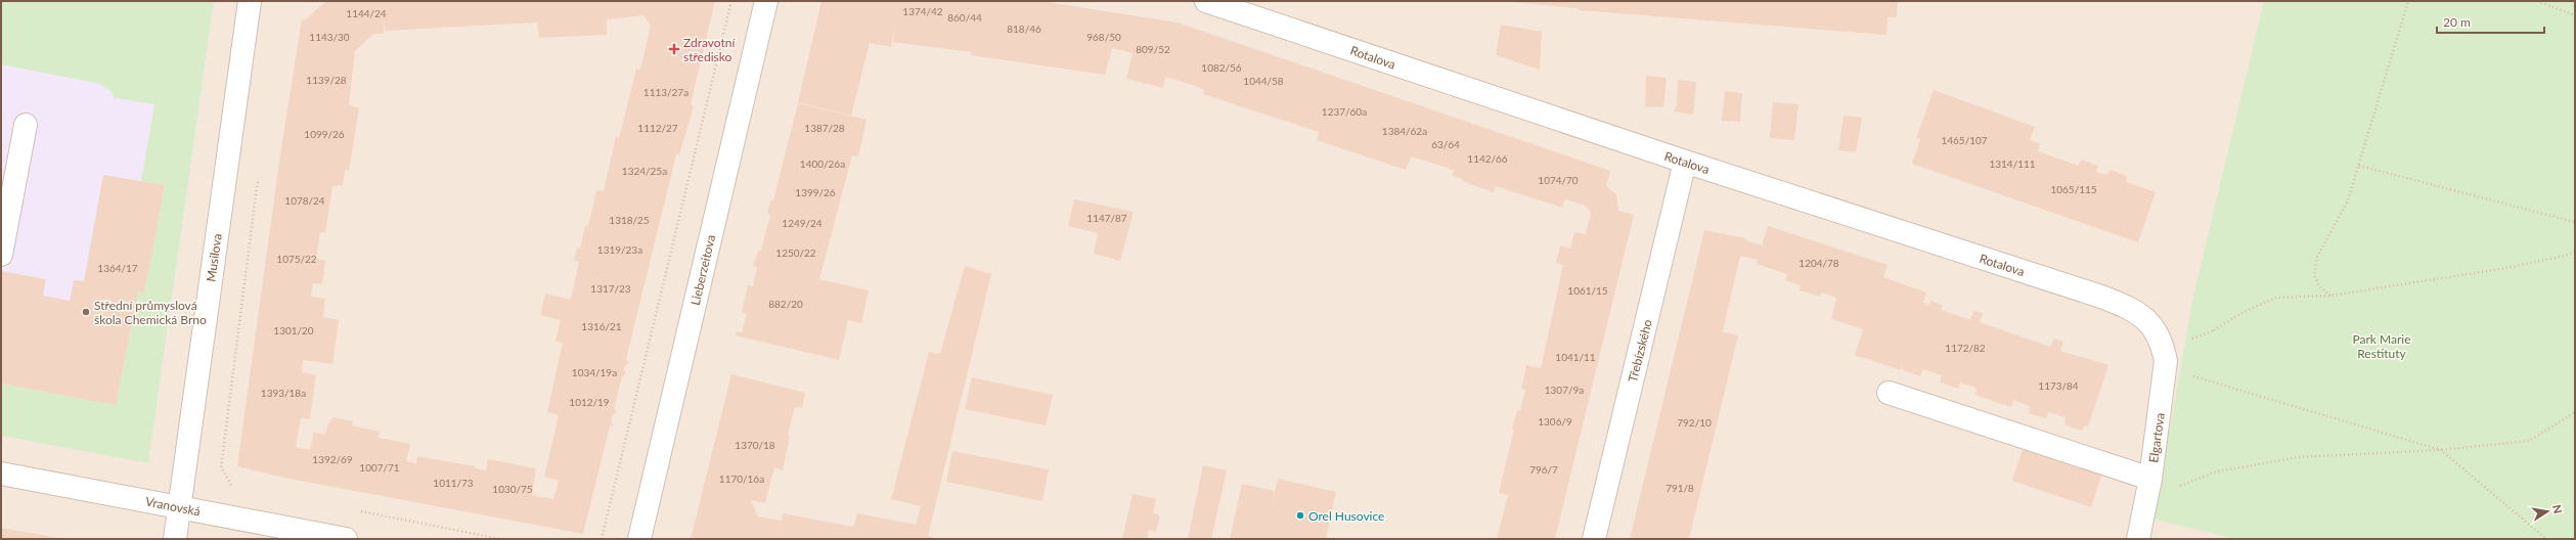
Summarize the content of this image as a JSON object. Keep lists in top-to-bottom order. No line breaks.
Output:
{"streets":{"street":["Rotalova","Musilova","Lieberzeitova","Třebízského","Elgartova","Vranovská"]},"crossings":[["Rotalova","Třebízského"],["Rotalova","Elgartova"],["Musilova","Vranovská"]],"parks":["Park Marie Restituty"],"places":{"health":["Zdravotní středisko"],"other":["Střední průmyslová škola Chemická Brno","Orel Husovice"]},"house_numbers":["1374/42","1144/24","860/44","818/46","1143/30","968/50","809/52","1082/56","1139/28","1044/58","1113/27a","1237/60a","1112/27","1387/28","1384/62a","1099/26","1465/107","63/64","1142/66","1400/26a","1314/111","1324/25a","1074/70","1065/115","1399/26","1078/24","1147/87","1318/25","1249/24","1319/23a","1250/22","1075/22","1204/78","1364/17","1317/23","1061/15","882/20","1316/21","1301/20","1172/82","1041/11","1034/19a","1173/84","1307/9a","1393/18a","1012/19","1306/9","792/10","1370/18","1392/69","1007/71","796/7","1170/16a","1011/73","791/8","1030/75"],"scale_bar":"20 m","north":"right"}
